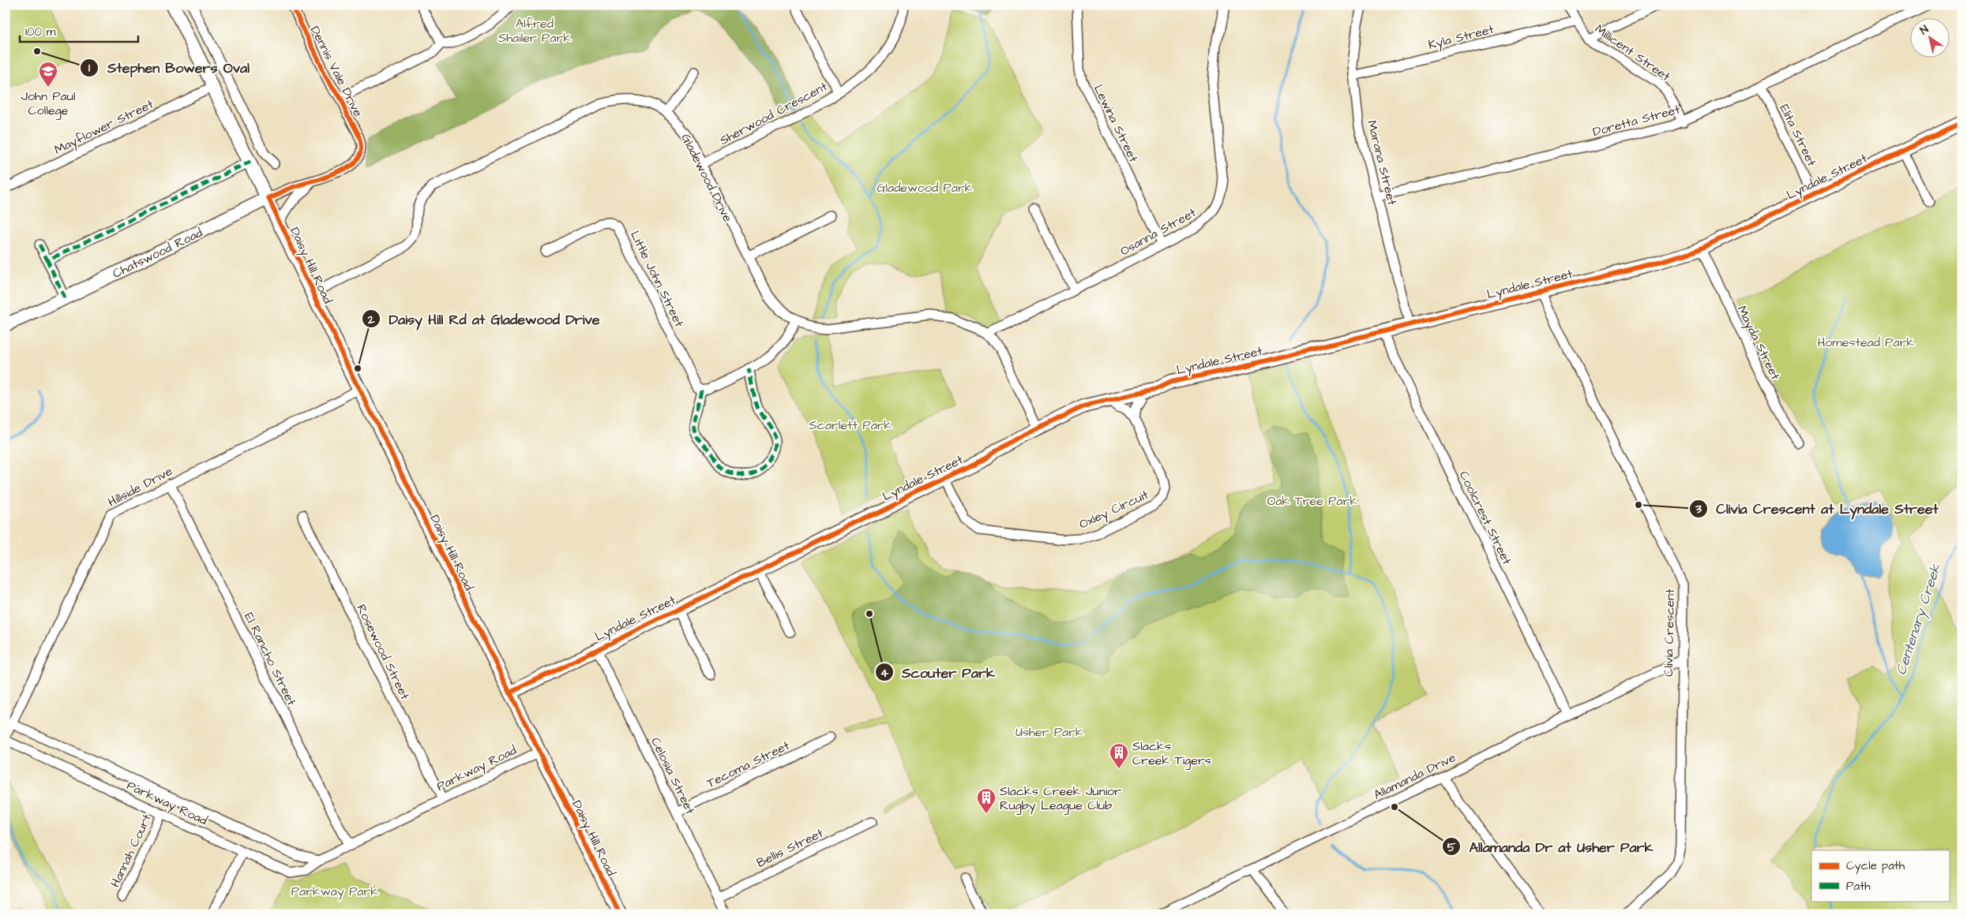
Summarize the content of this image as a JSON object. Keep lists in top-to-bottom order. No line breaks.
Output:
{"streets":{"street":["Kyla Street","Millicent Street","Dennis Vale Drive","Sherwood Crescent","Doretta Street","Lewina Street","Mayflower Street","Elita Street","Marana Street","Lyndale Street","Gladewood Drive","Osanna Street","Chatswood Road","Daisy Hill Road","Little John Street","Mayda Street","Hillside Drive","Oxley Circuit","Coolcrest Street","Clivia Crescent","Rosewood Street","El Rancho Street","Tecoma Street","Parkway Road","Celosia Street","Allamanda Drive","Bellis Street","Hannah Court"]},"crossings":[["Kyla Street","Millicent Street"],["Kyla Street","Marana Street"],["Millicent Street","Doretta Street"],["Dennis Vale Drive","Chatswood Road"],["Sherwood Crescent","Gladewood Drive"],["Doretta Street","Elita Street"],["Doretta Street","Marana Street"],["Lewina Street","Osanna Street"],["Mayflower Street","Daisy Hill Road"],["Elita Street","Lyndale Street"],["Marana Street","Lyndale Street"],["Lyndale Street","Gladewood Drive"],["Lyndale Street","Daisy Hill Road"],["Lyndale Street","Mayda Street"],["Lyndale Street","Oxley Circuit"],["Lyndale Street","Coolcrest Street"],["Lyndale Street","Clivia Crescent"],["Lyndale Street","Celosia Street"],["Gladewood Drive","Osanna Street"],["Gladewood Drive","Daisy Hill Road"],["Chatswood Road","Daisy Hill Road"],["Daisy Hill Road","Hillside Drive"],["Daisy Hill Road","Parkway Road"],["Hillside Drive","El Rancho Street"],["Hillside Drive","Parkway Road"],["Coolcrest Street","Allamanda Drive"],["Clivia Crescent","Allamanda Drive"],["Rosewood Street","Parkway Road"],["El Rancho Street","Parkway Road"],["Tecoma Street","Celosia Street"],["Parkway Road","Hannah Court"],["Celosia Street","Bellis Street"]],"water":["Centenary Creek"],"parks":["Alfred Shailer Park","Gladewood Park","Homestead Park","Scarlett Park","Oak Tree Park","Usher Park","Parkway Park"],"places":{"other":["Stephen Bowers Oval","Daisy Hill Rd at Gladewood Drive","Clivia Crescent at Lyndale Street","Scouter Park","Allamanda Dr at Usher Park"],"school or university":["John Paul College"],"building":["Slacks Creek Tigers","Slacks Creek Junior Rugby League Club"]},"legend":["Cycle path","Path"],"scale_bar":"100 m","north":"top left"}
